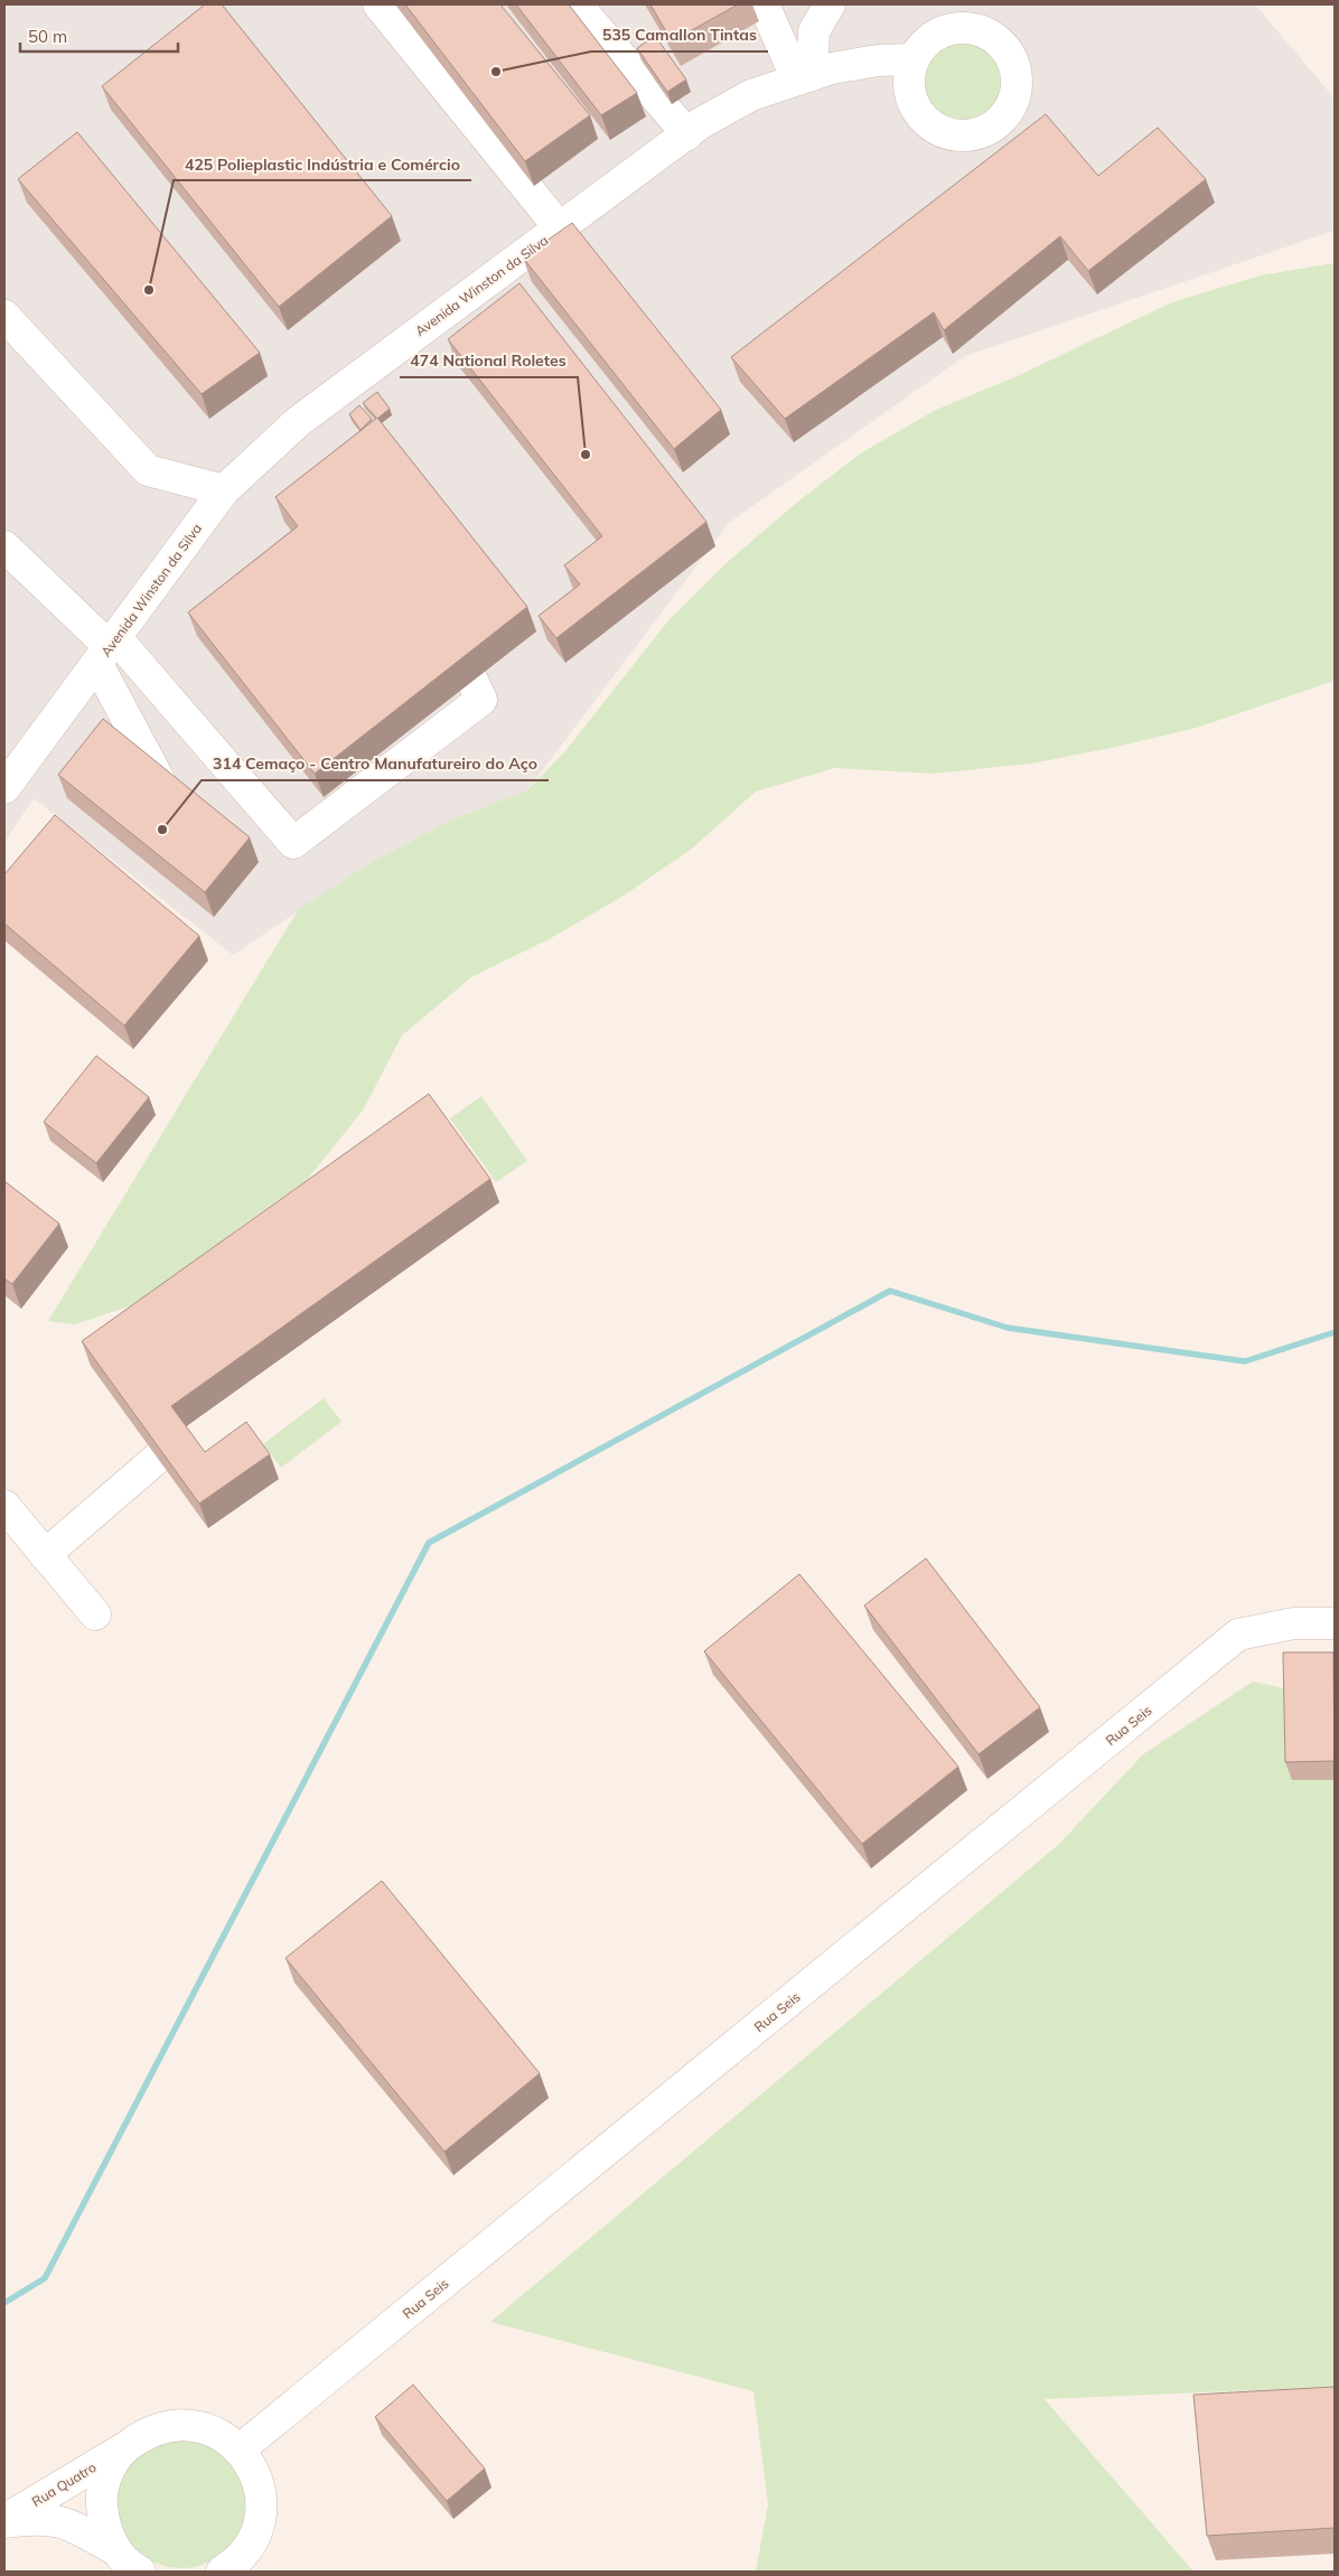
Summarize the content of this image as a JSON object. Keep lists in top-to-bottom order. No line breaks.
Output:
{"streets":{"street":["Avenida Winston da Silva","Rua Seis","Rua Quatro"]},"crossings":[["Rua Seis","Rua Quatro"]],"places":["535 Camallon Tintas","425 Polieplastic Indústria e Comércio","474 National Roletes","314 Cemaço - Centro Manufatureiro do Aço"],"scale_bar":"50 m"}
